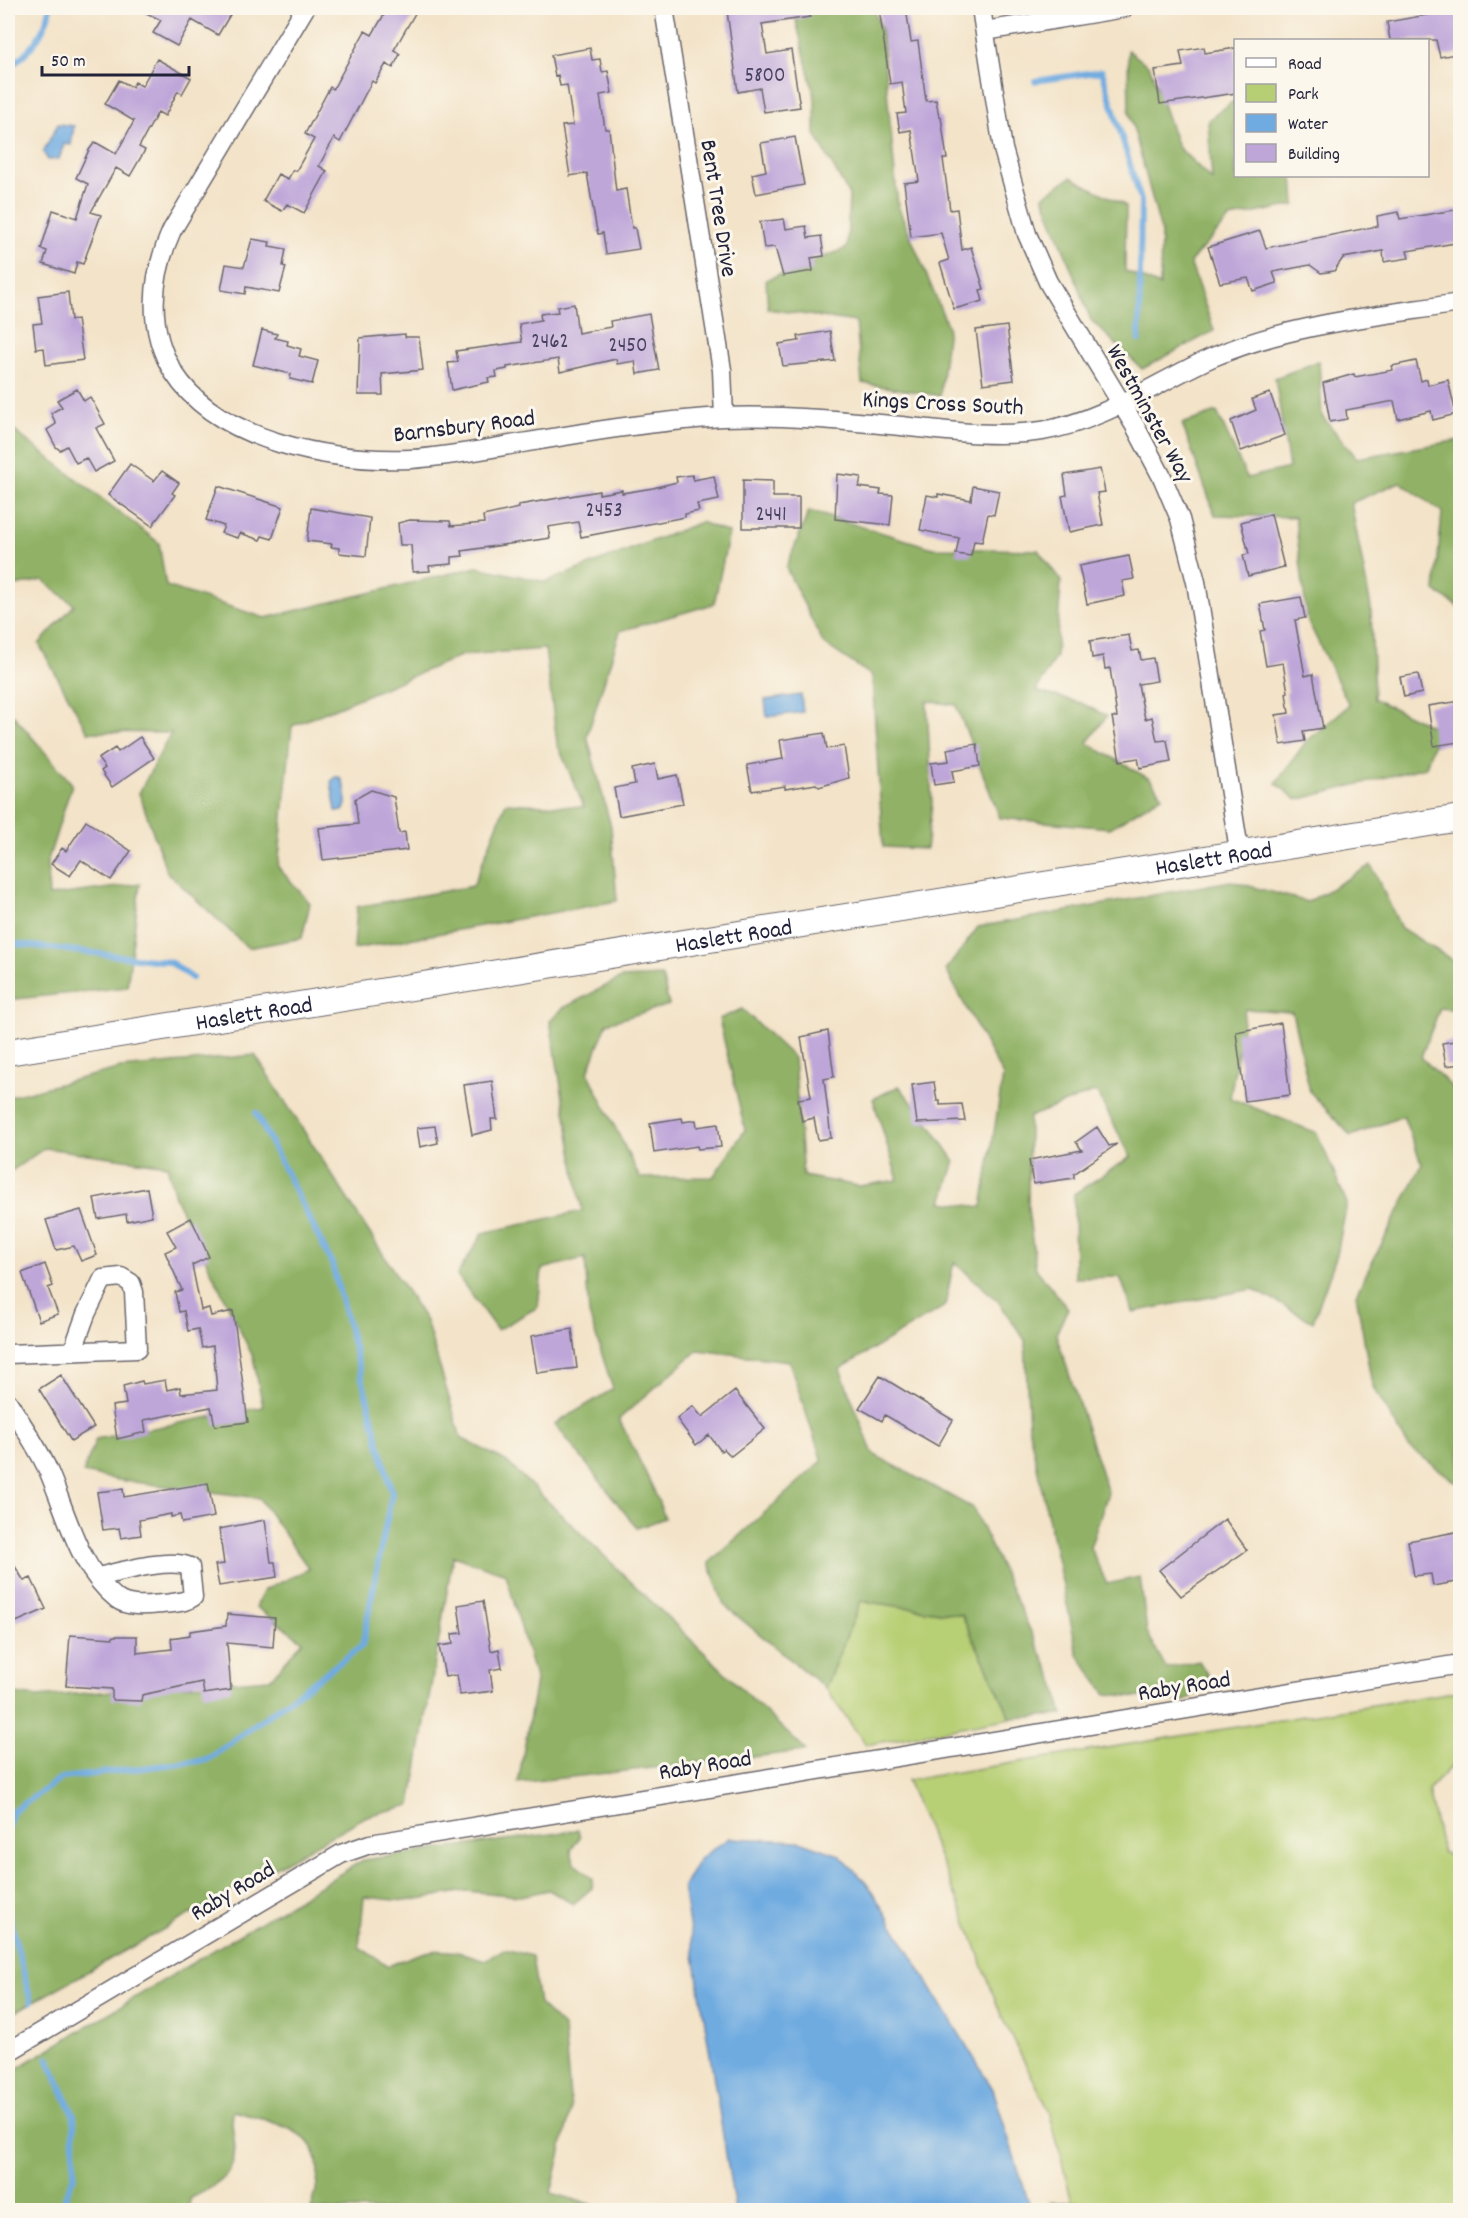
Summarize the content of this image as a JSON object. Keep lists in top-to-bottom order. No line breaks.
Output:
{"streets":{"main road":["Haslett Road"],"street":["Bent Tree Drive","Kings Cross South","Westminster Way","Barnsbury Road","Raby Road"]},"crossings":[["Bent Tree Drive","Kings Cross South"],["Bent Tree Drive","Barnsbury Road"],["Kings Cross South","Westminster Way"],["Kings Cross South","Barnsbury Road"],["Westminster Way","Haslett Road"]],"house_numbers":["5800","2462","2450","2453","2441"],"legend":["Road","Park","Water","Building"],"scale_bar":"50 m"}
